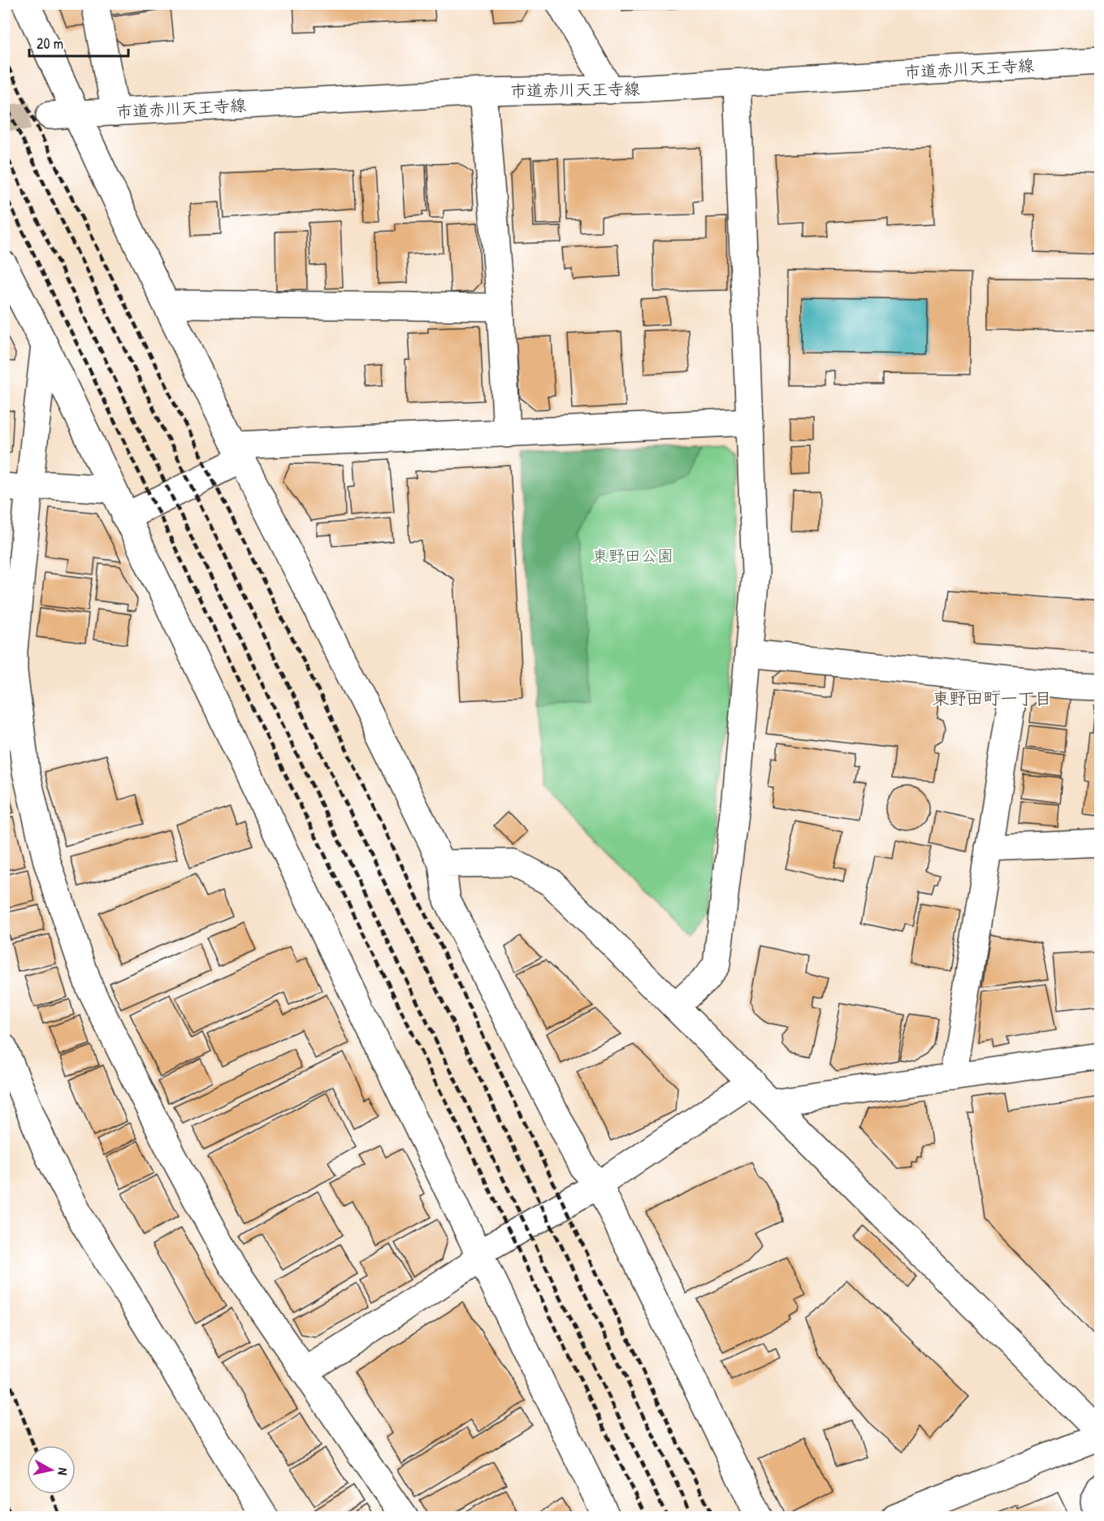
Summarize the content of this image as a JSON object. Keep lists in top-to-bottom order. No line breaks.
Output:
{"streets":{"street":["市道赤川天王寺線"]},"districts":["東野田町一丁目"],"parks":["東野田公園"],"scale_bar":"20 m","north":"right"}
